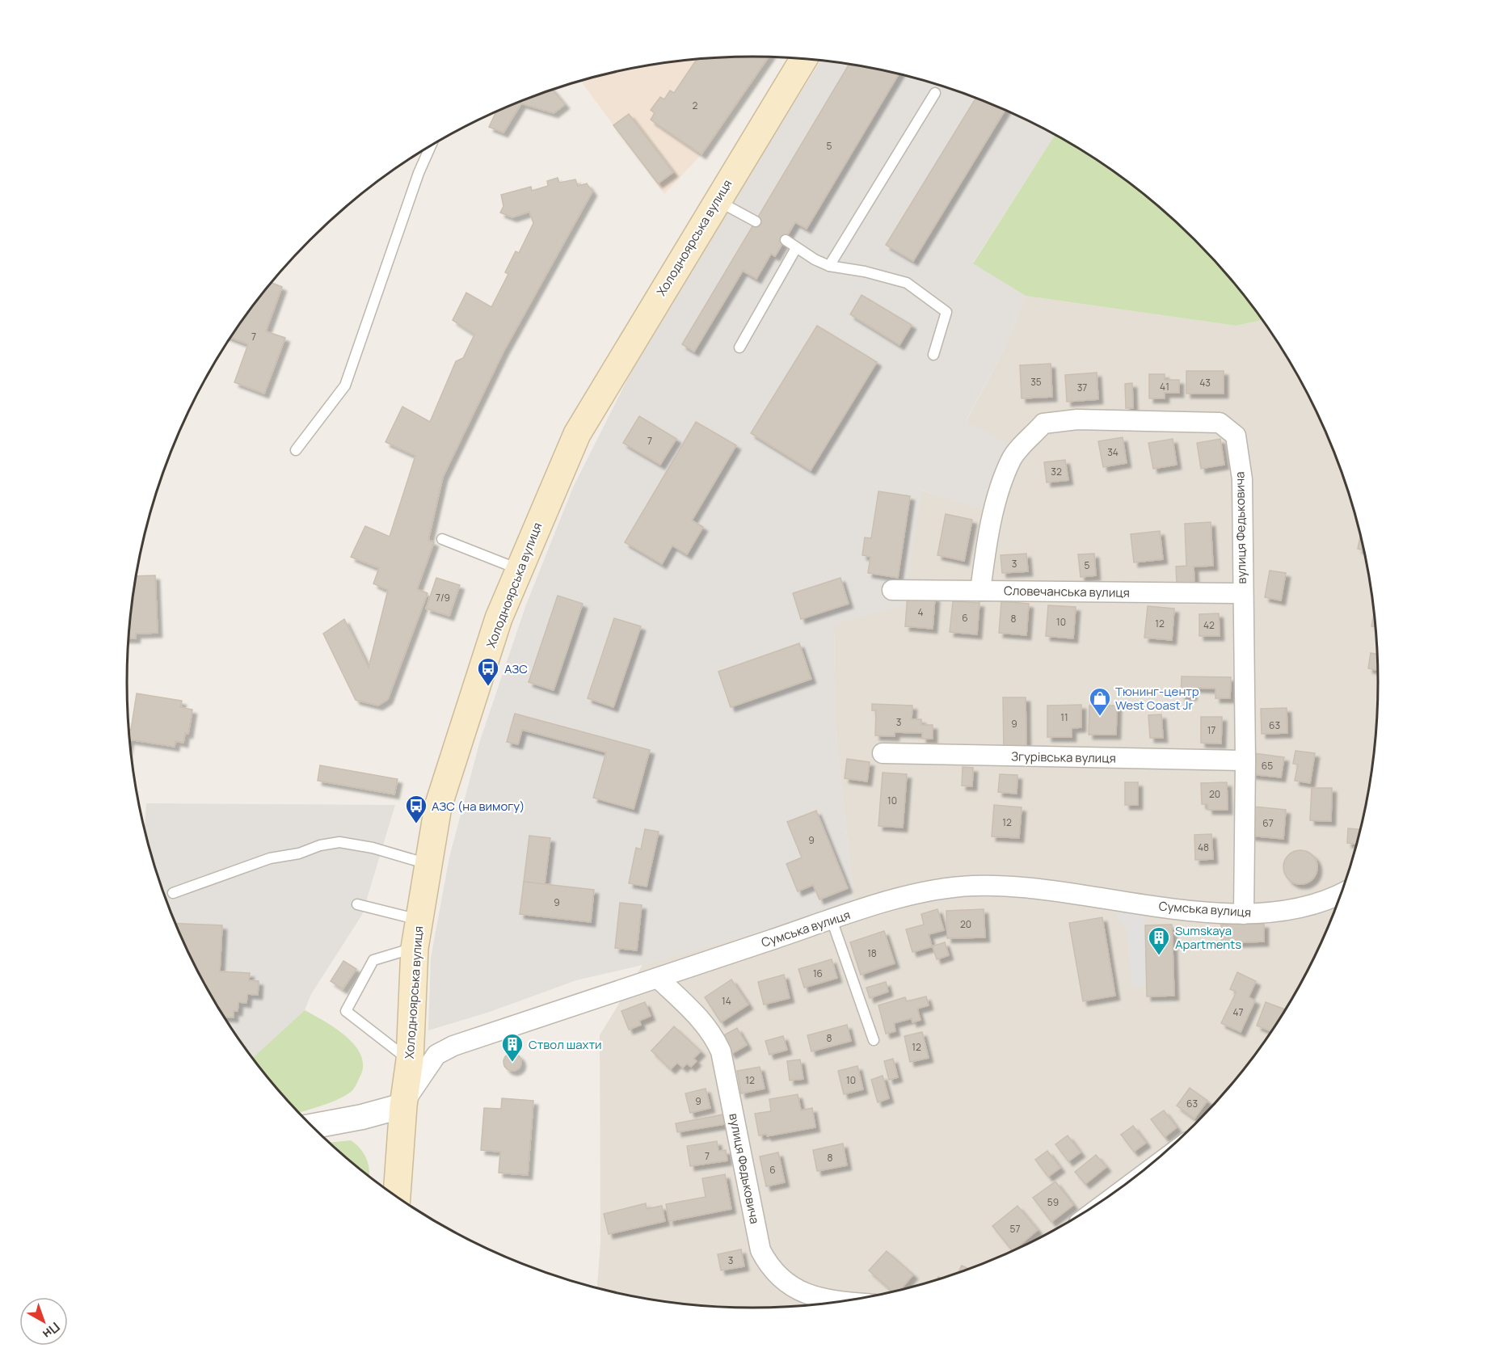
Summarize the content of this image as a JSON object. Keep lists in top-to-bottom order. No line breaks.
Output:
{"streets":{"main road":["Холодноярська вулиця"],"street":["вулиця Федьковича","Словечанська вулиця","Згурівська вулиця","Сумська вулиця"]},"crossings":[["Холодноярська вулиця","Сумська вулиця"],["вулиця Федьковича","Словечанська вулиця"],["вулиця Федьковича","Згурівська вулиця"],["вулиця Федьковича","Сумська вулиця"]],"places":{"bus stop":["АЗС","АЗС (на вимогу)"],"shop":["Тюнинг-центр West Coast Jr"],"building":["Sumskaya Apartments","Ствол шахти"]},"house_numbers":["2","5","7","35","43","41","37","7","34","32","3","5","7/9","4","6","8","10","12","42","11","3","9","63","17","65","20","10","12","67","9","48","9","20","18","16","14","47","8","12","12","10","9","63","7","8","6","59","57","3"],"north":"bottom right"}
